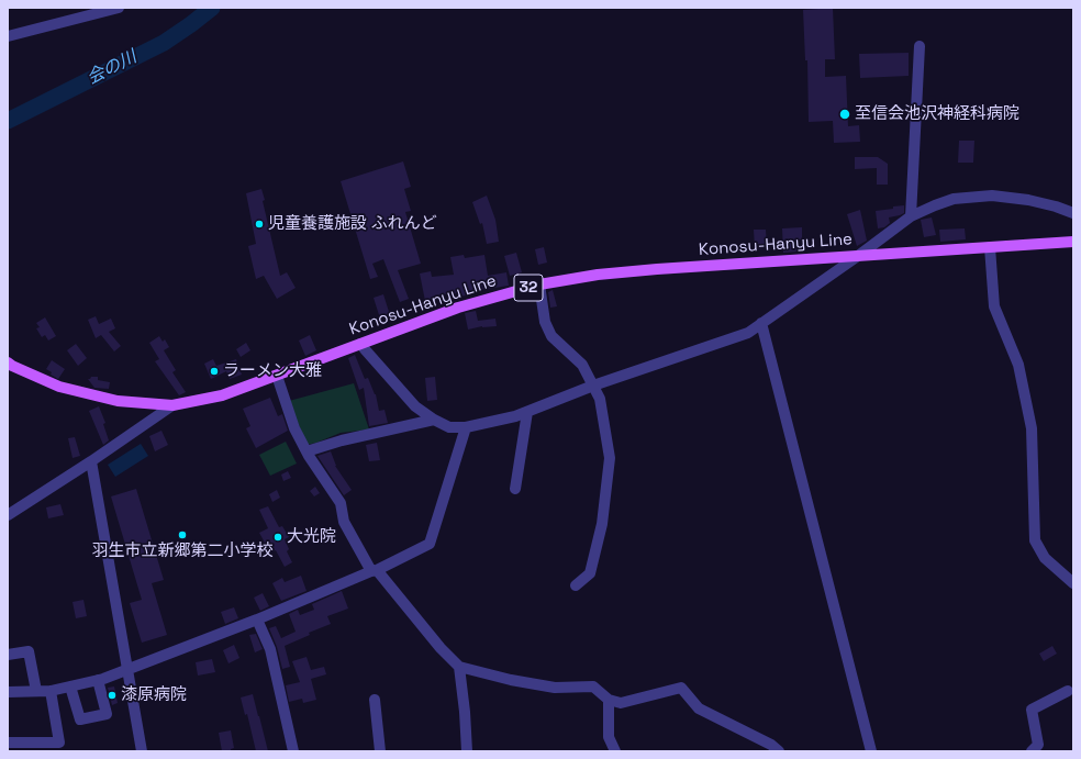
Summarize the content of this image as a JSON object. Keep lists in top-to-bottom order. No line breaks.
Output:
{"streets":{"main road":["Konosu-Hanyu Line","32"]},"water":["会の川"],"places":["至信会池沢神経科病院","児童養護施設 ふれんど","ラーメン大雅","羽生市立新郷第二小学校","大光院","漆原病院"]}
